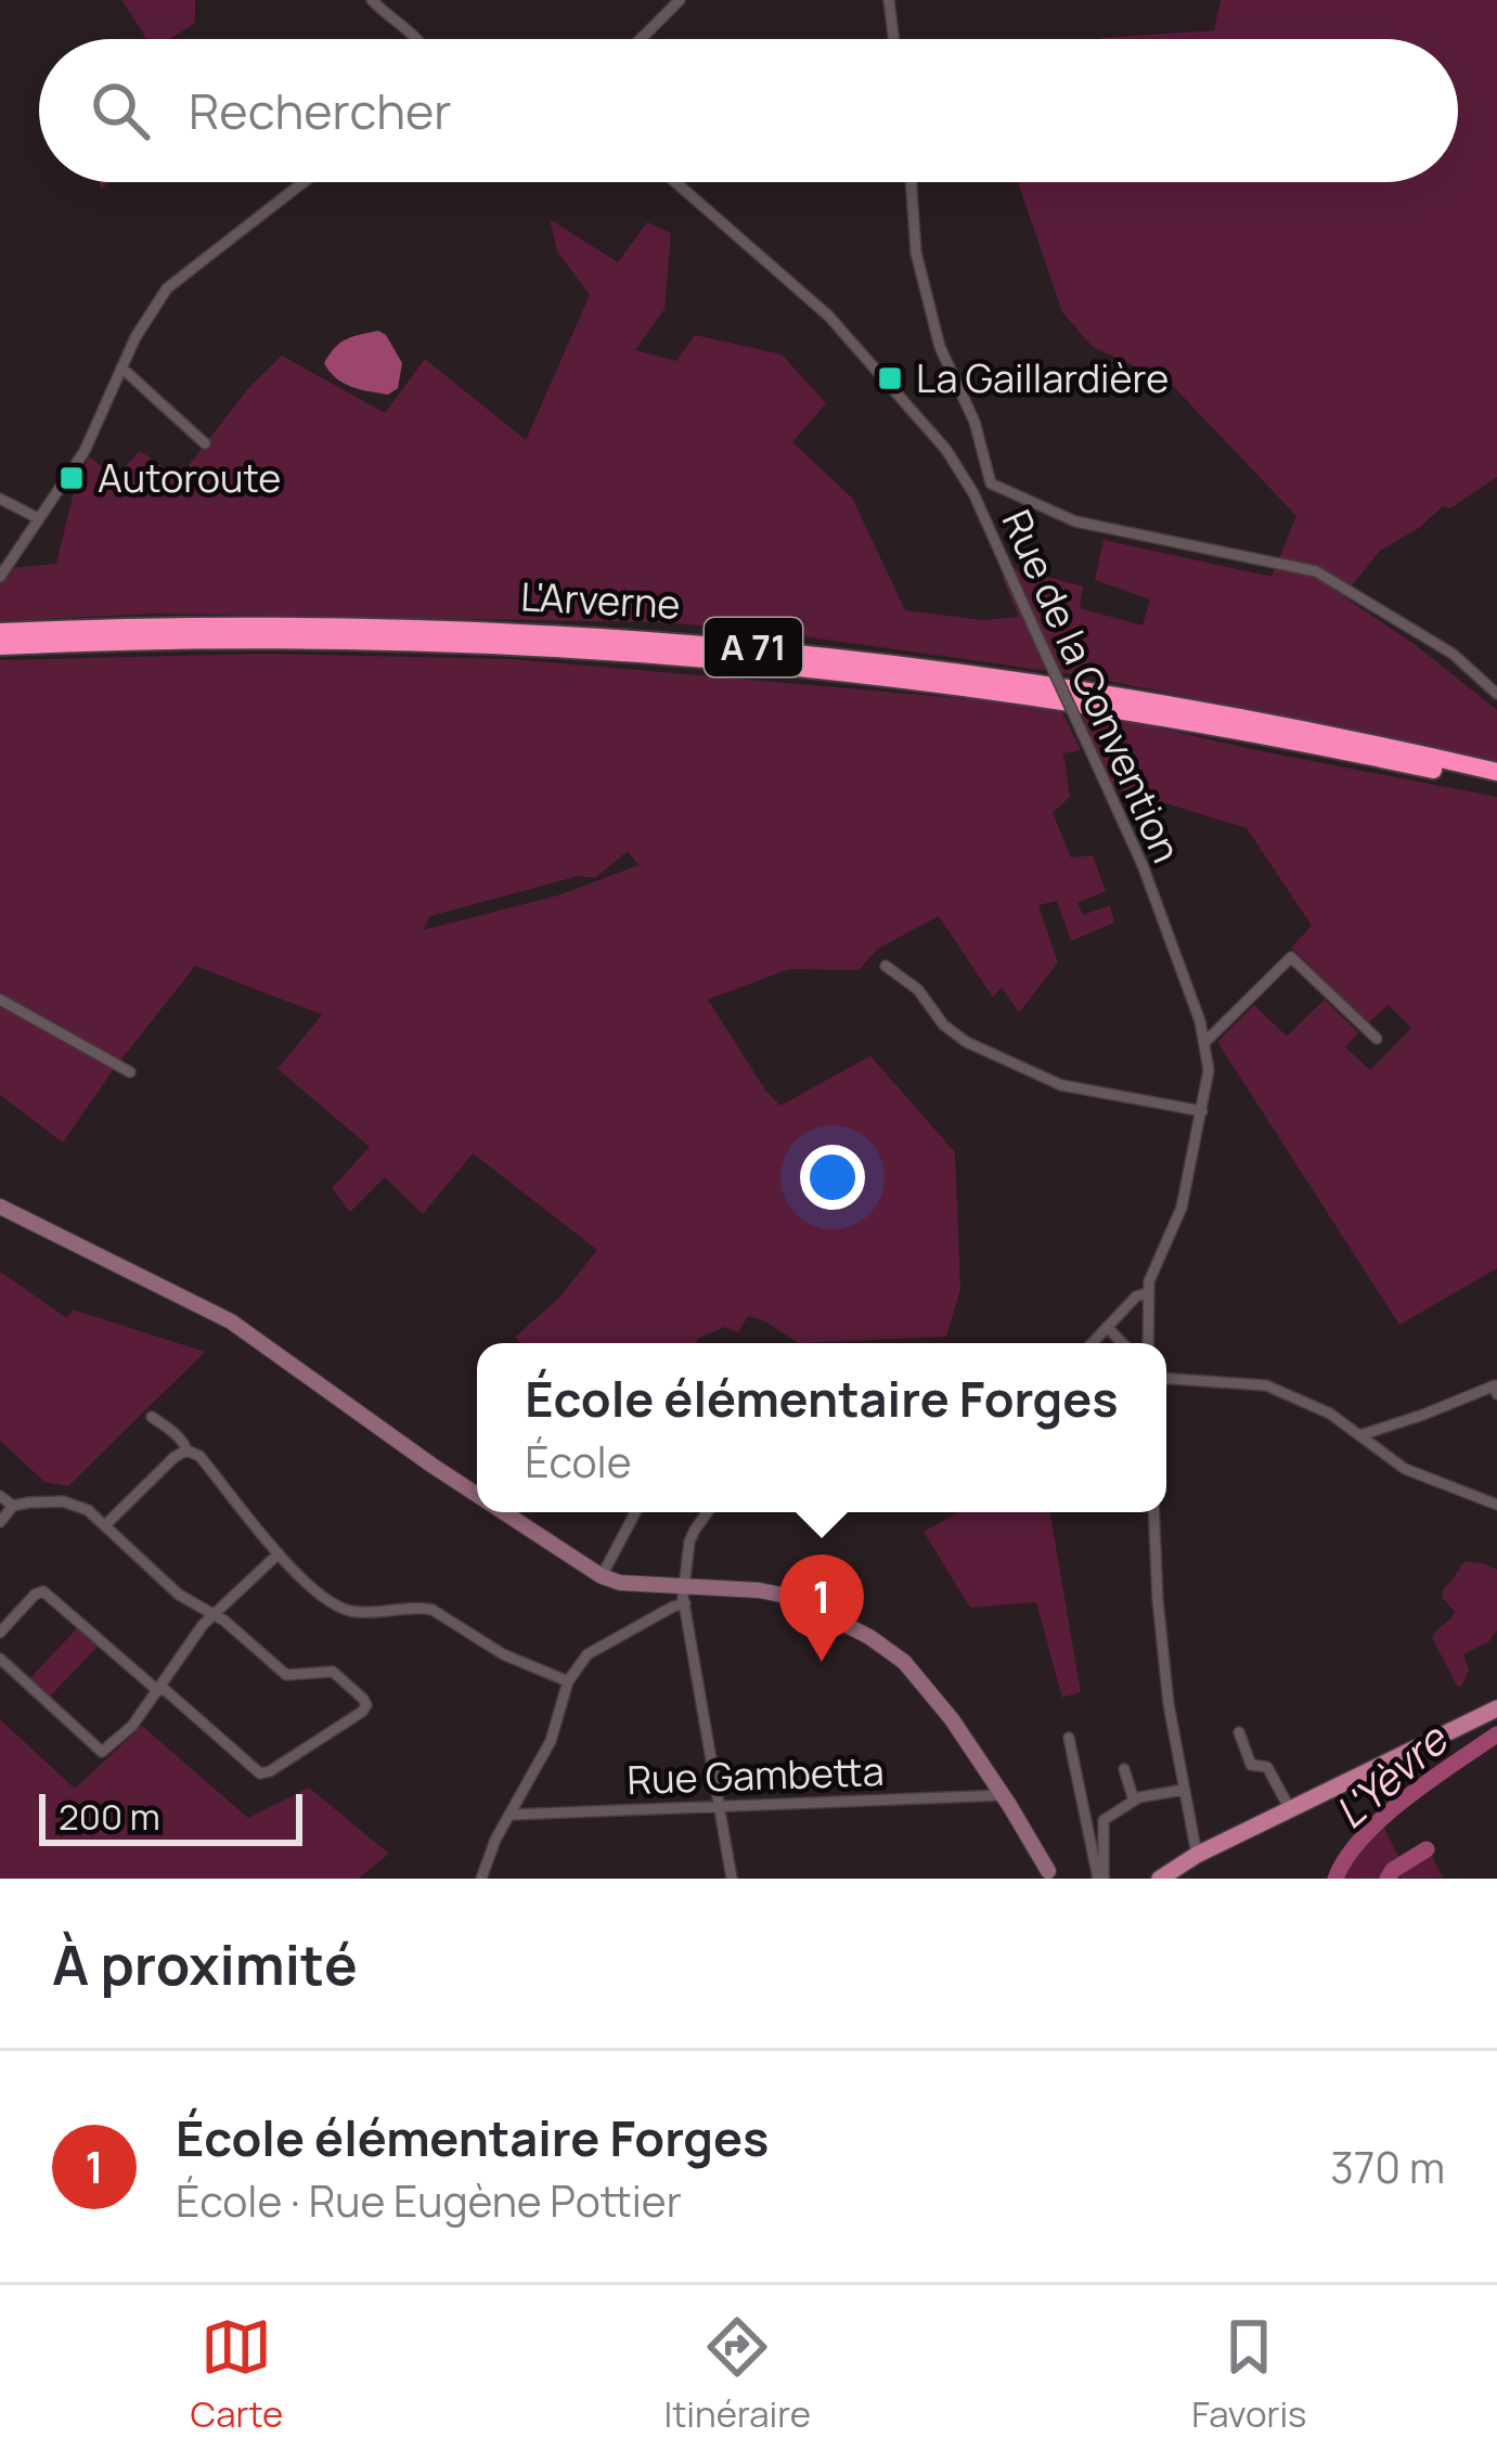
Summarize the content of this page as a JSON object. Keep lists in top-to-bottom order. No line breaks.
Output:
{"streets":{"highway":["L'Arverne","A 71"],"street":["Rue de la Convention","Rue Gambetta"]},"water":["L'Yèvre"],"places":{"transit":["La Gaillardière","Autoroute"]},"scale_bar":"200 m","page":{"search":"Rechercher","popup":["École élémentaire Forges","École"],"pins":"1","scale":"200 m","heading":"À proximité","list":[{"mark":"1","name":"École élémentaire Forges","note":"École · Rue Eugène Pottier","value":"370 m"}],"nav":["Carte","Itinéraire","Favoris"]}}
